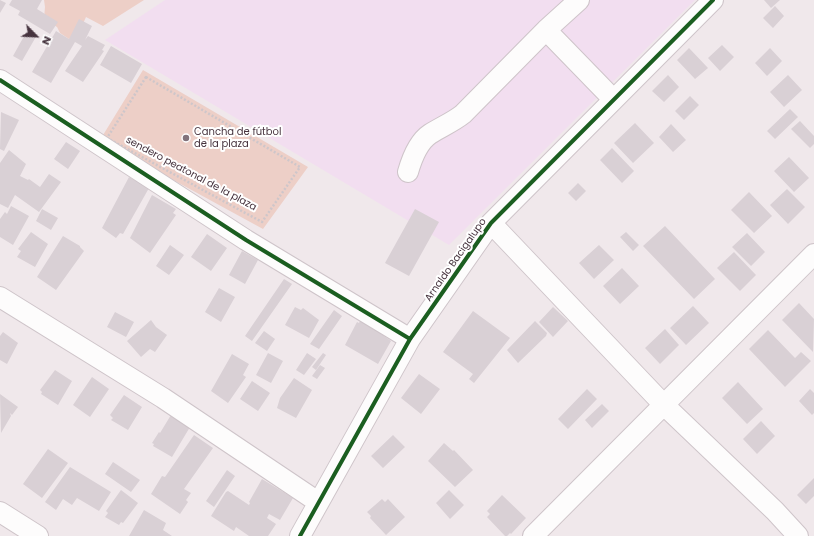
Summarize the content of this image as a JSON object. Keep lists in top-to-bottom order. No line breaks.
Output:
{"streets":{"street":["Arnaldo Bacigalupo"],"path":["sendero peatonal de la plaza"]},"places":["Cancha de fútbol de la plaza"],"north":"bottom right"}
